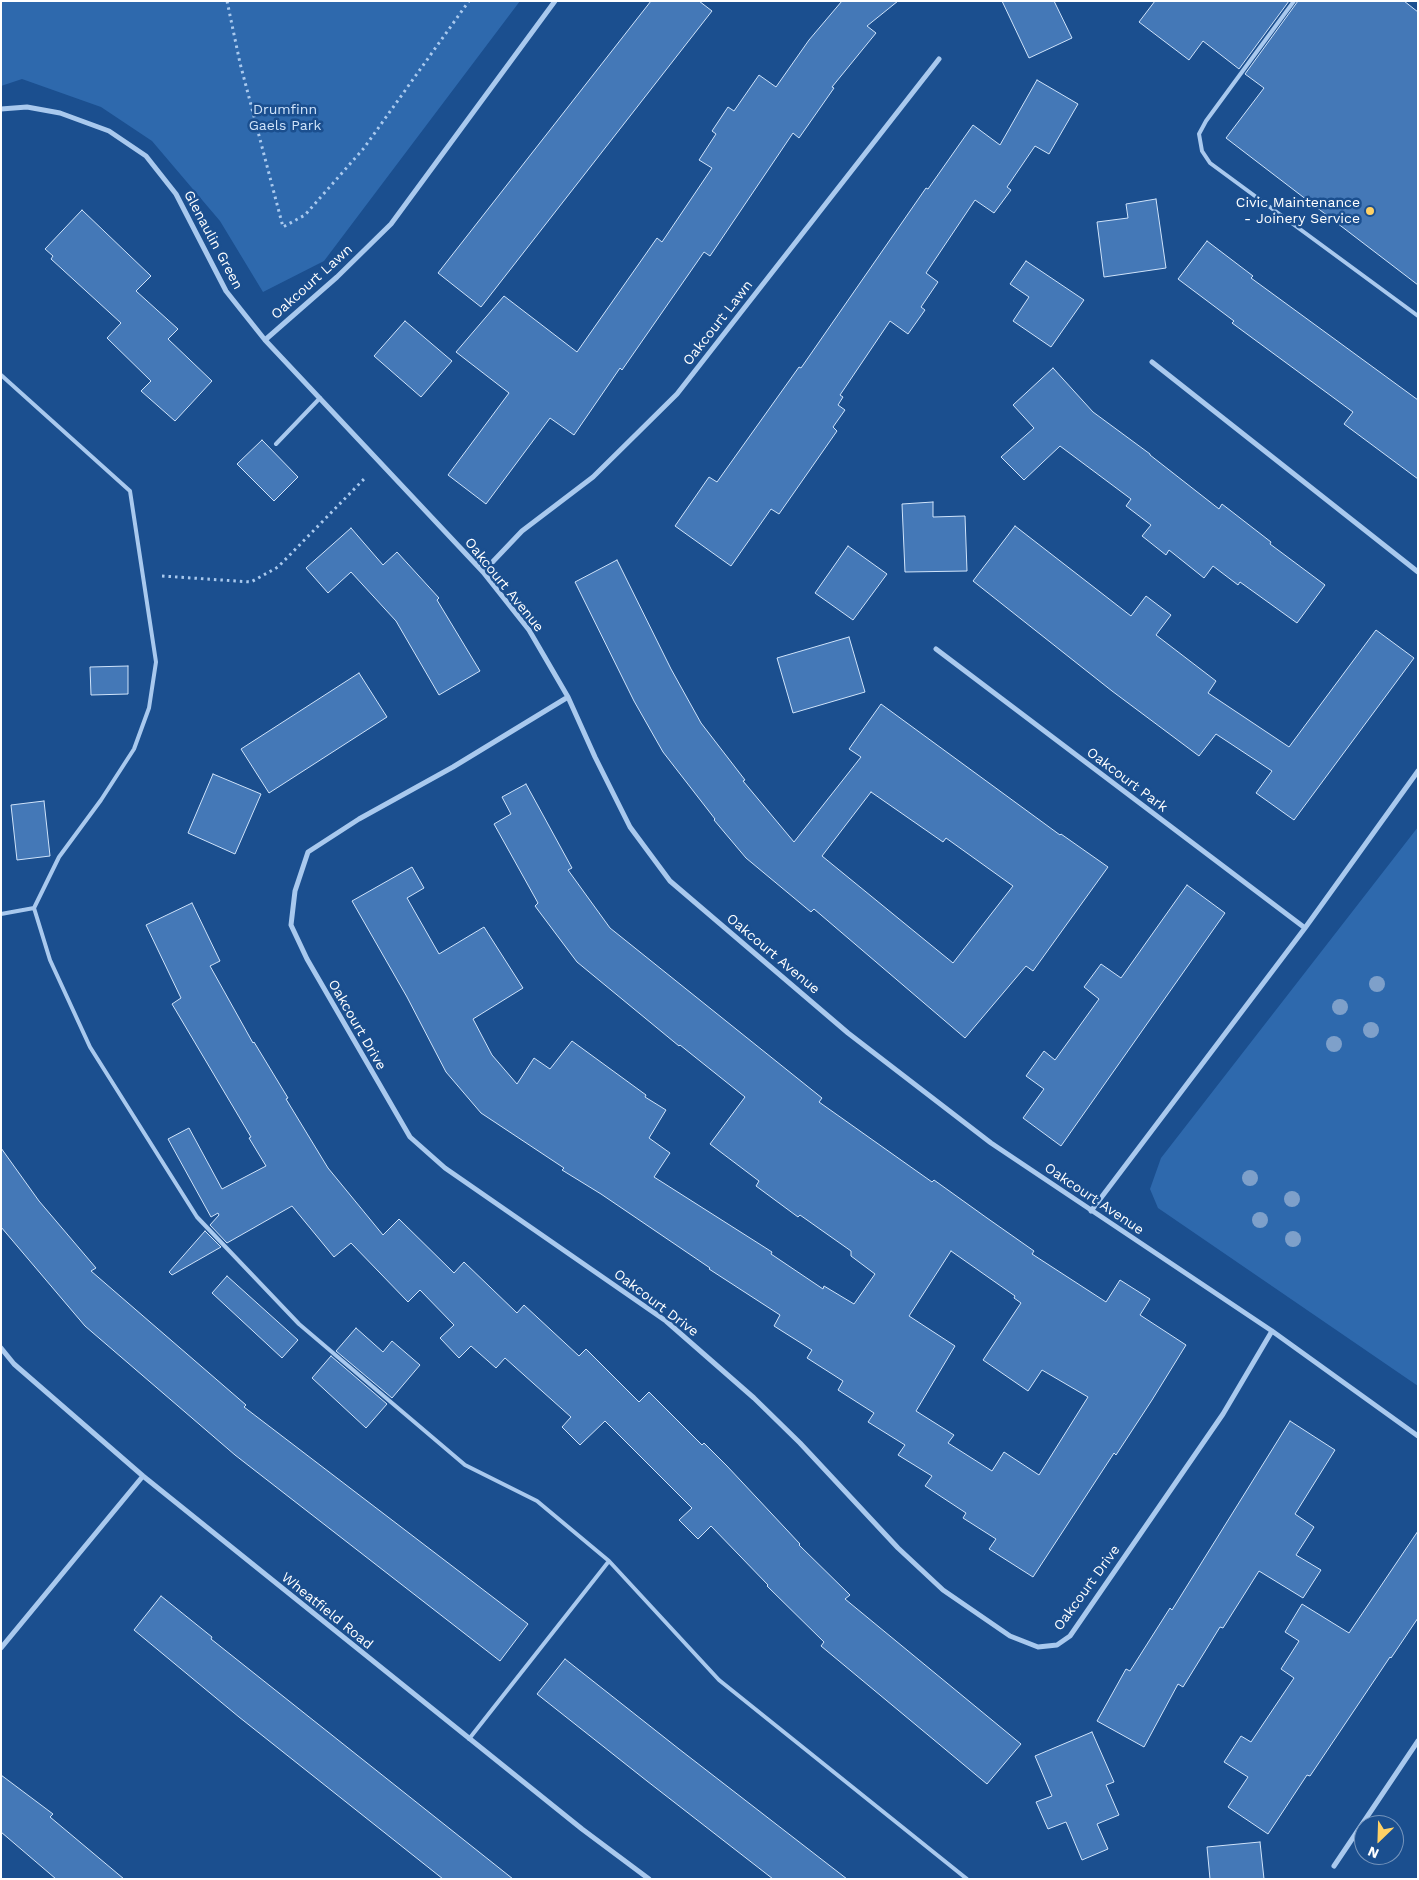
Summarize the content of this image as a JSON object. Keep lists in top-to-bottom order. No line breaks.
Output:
{"streets":{"street":["Glenaulin Green","Oakcourt Lawn","Oakcourt Avenue","Oakcourt Park","Oakcourt Drive","Wheatfield Road"]},"crossings":[["Glenaulin Green","Oakcourt Lawn"],["Glenaulin Green","Oakcourt Avenue"],["Oakcourt Lawn","Oakcourt Avenue"],["Oakcourt Avenue","Oakcourt Drive"]],"parks":["Drumfinn Gaels Park"],"places":["Civic Maintenance - Joinery Service"],"north":"bottom left"}
